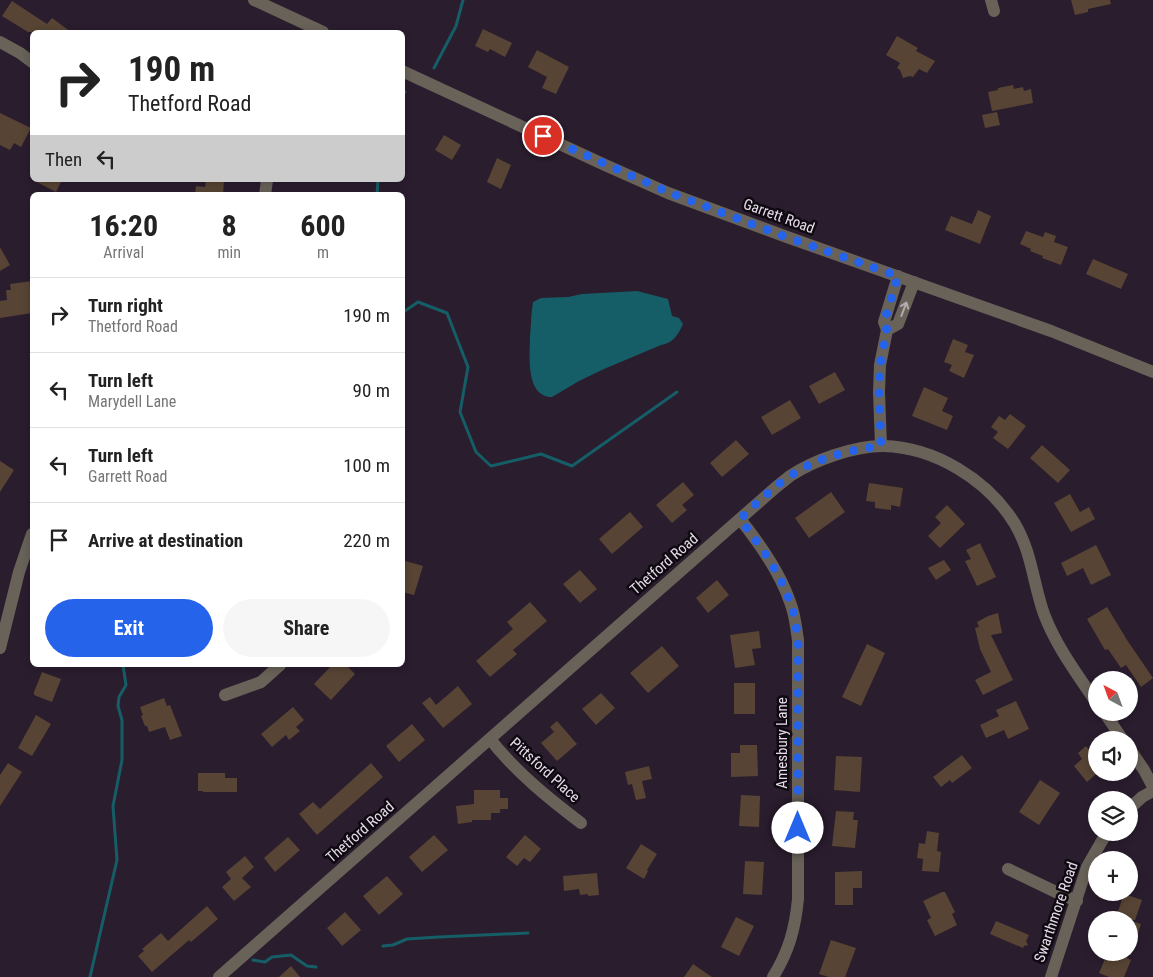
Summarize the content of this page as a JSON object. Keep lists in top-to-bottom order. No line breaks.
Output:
{"streets":{"street":["Garrett Road","Thetford Road","Amesbury Lane","Pittsford Place","Swarthmore Road"]},"crossings":[["Thetford Road","Amesbury Lane"],["Thetford Road","Pittsford Place"]],"north":"top left","page":{"turn":["190 m","Thetford Road"],"then":"Then","eta":["16:20","Arrival","8","min","600","m"],"list":[{"name":"Turn right","note":"Thetford Road","value":"190 m"},{"name":"Turn left","note":"Marydell Lane","value":"90 m"},{"name":"Turn left","note":"Garrett Road","value":"100 m"},{"name":"Arrive at destination","value":"220 m"}],"buttons":["Exit","Share"],"map_buttons":["+","−"]}}
